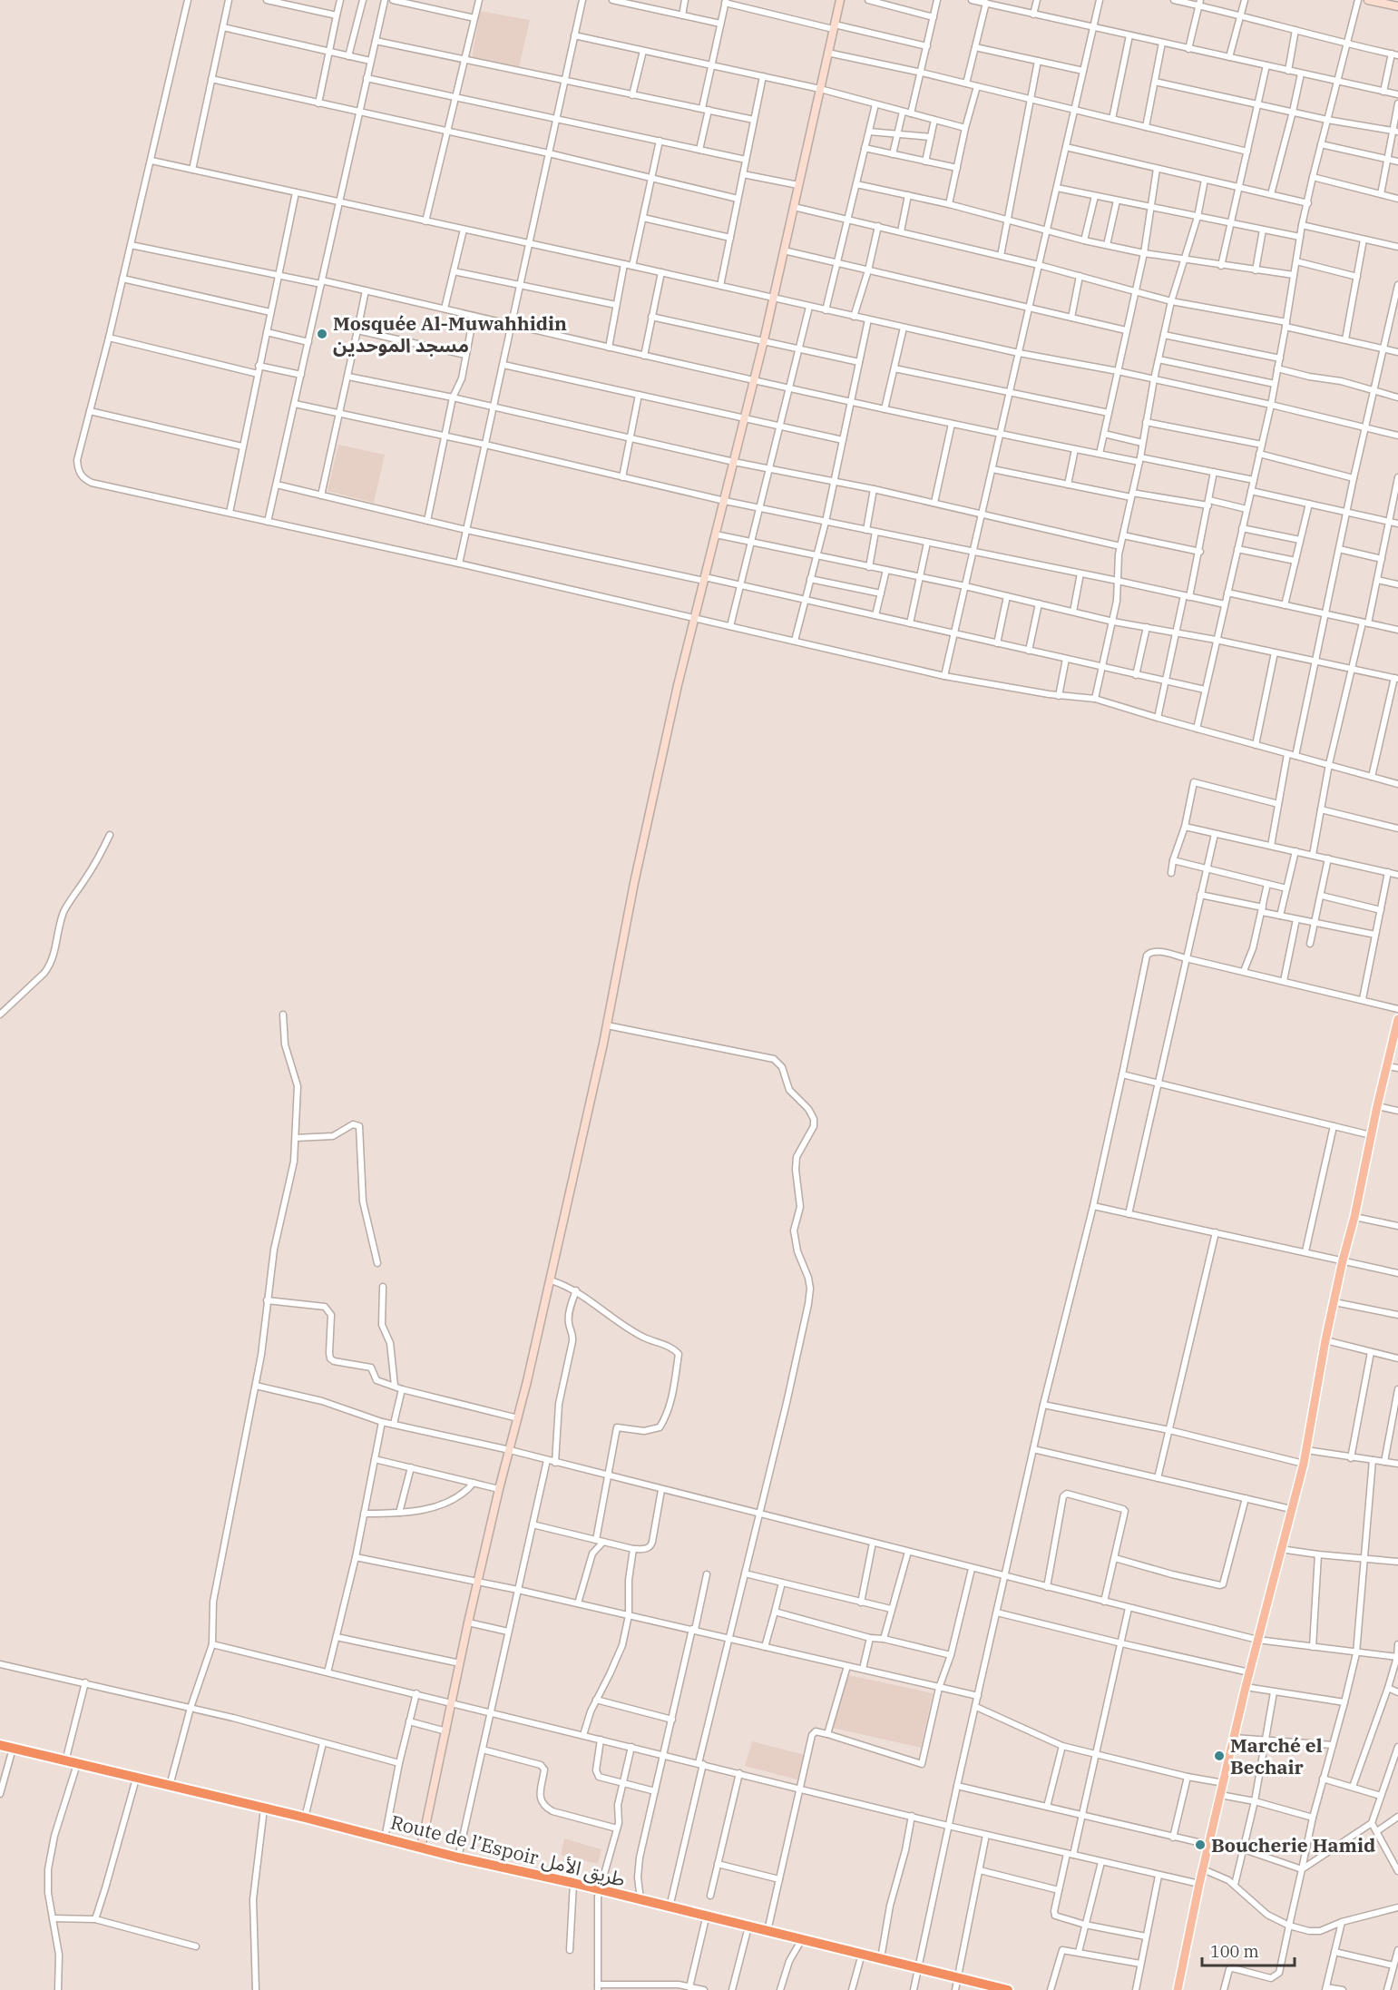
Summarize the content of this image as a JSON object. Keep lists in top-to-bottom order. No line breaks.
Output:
{"streets":{"highway":["Route de l’Espoir طريق الأمل"]},"places":["Mosquée Al-Muwahhidin مسجد الموحدين","Marché el Bechair","Boucherie Hamid"],"scale_bar":"100 m"}
